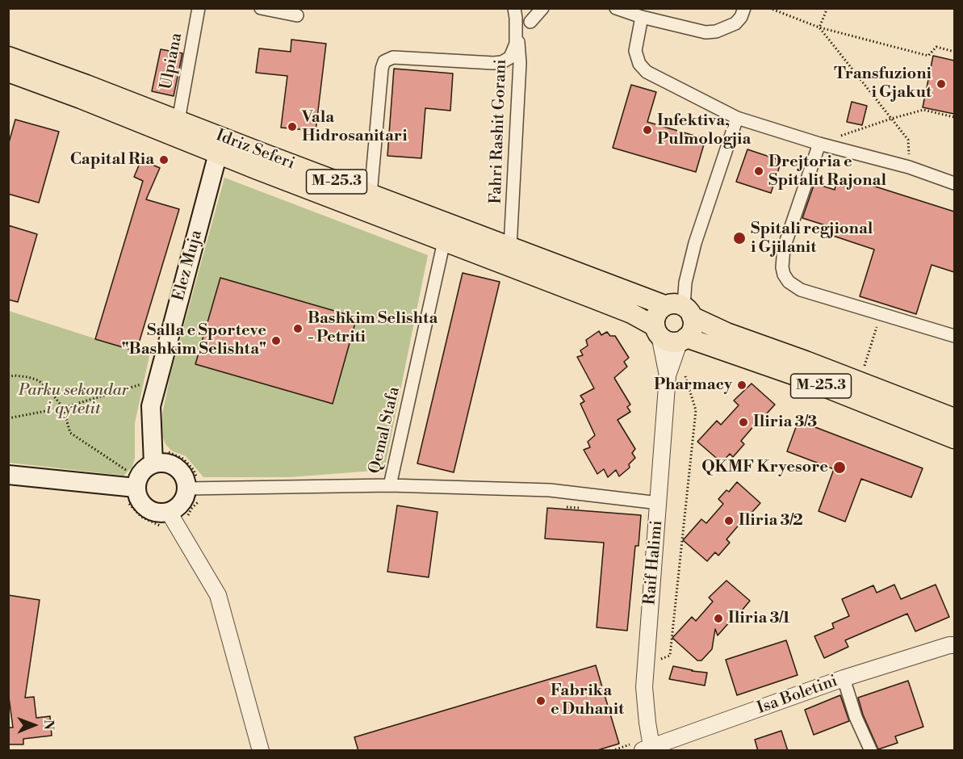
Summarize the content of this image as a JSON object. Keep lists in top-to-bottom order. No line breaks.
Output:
{"streets":{"main road":["Idriz Seferi","M-25.3","Elez Muja"],"street":["Ulpiana","Fahri Rashit Gorani","Qemal Stafa","Raif Halimi","Isa Boletini"]},"crossings":[["Ulpiana","Idriz Seferi"],["Fahri Rashit Gorani","Idriz Seferi"],["Idriz Seferi","M-25.3"],["Idriz Seferi","Elez Muja"],["Idriz Seferi","Qemal Stafa"],["Idriz Seferi","Raif Halimi"],["M-25.3","Raif Halimi"],["Elez Muja","Qemal Stafa"],["Raif Halimi","Isa Boletini"]],"parks":["Parku sekondar i qytetit"],"places":["Transfuzioni i Gjakut","Vala Hidrosanitari","Infektiva, Pulmologjia","Capital Ria","Drejtoria e Spitalit Rajonal","Spitali regjional i Gjilanit","Bashkim Selishta - Petriti","Salla e Sporteve \"Bashkim Selishta\"","Pharmacy","Iliria 3/3","QKMF Kryesore","Iliria 3/2","Iliria 3/1","Fabrika e Duhanit"],"north":"right"}
